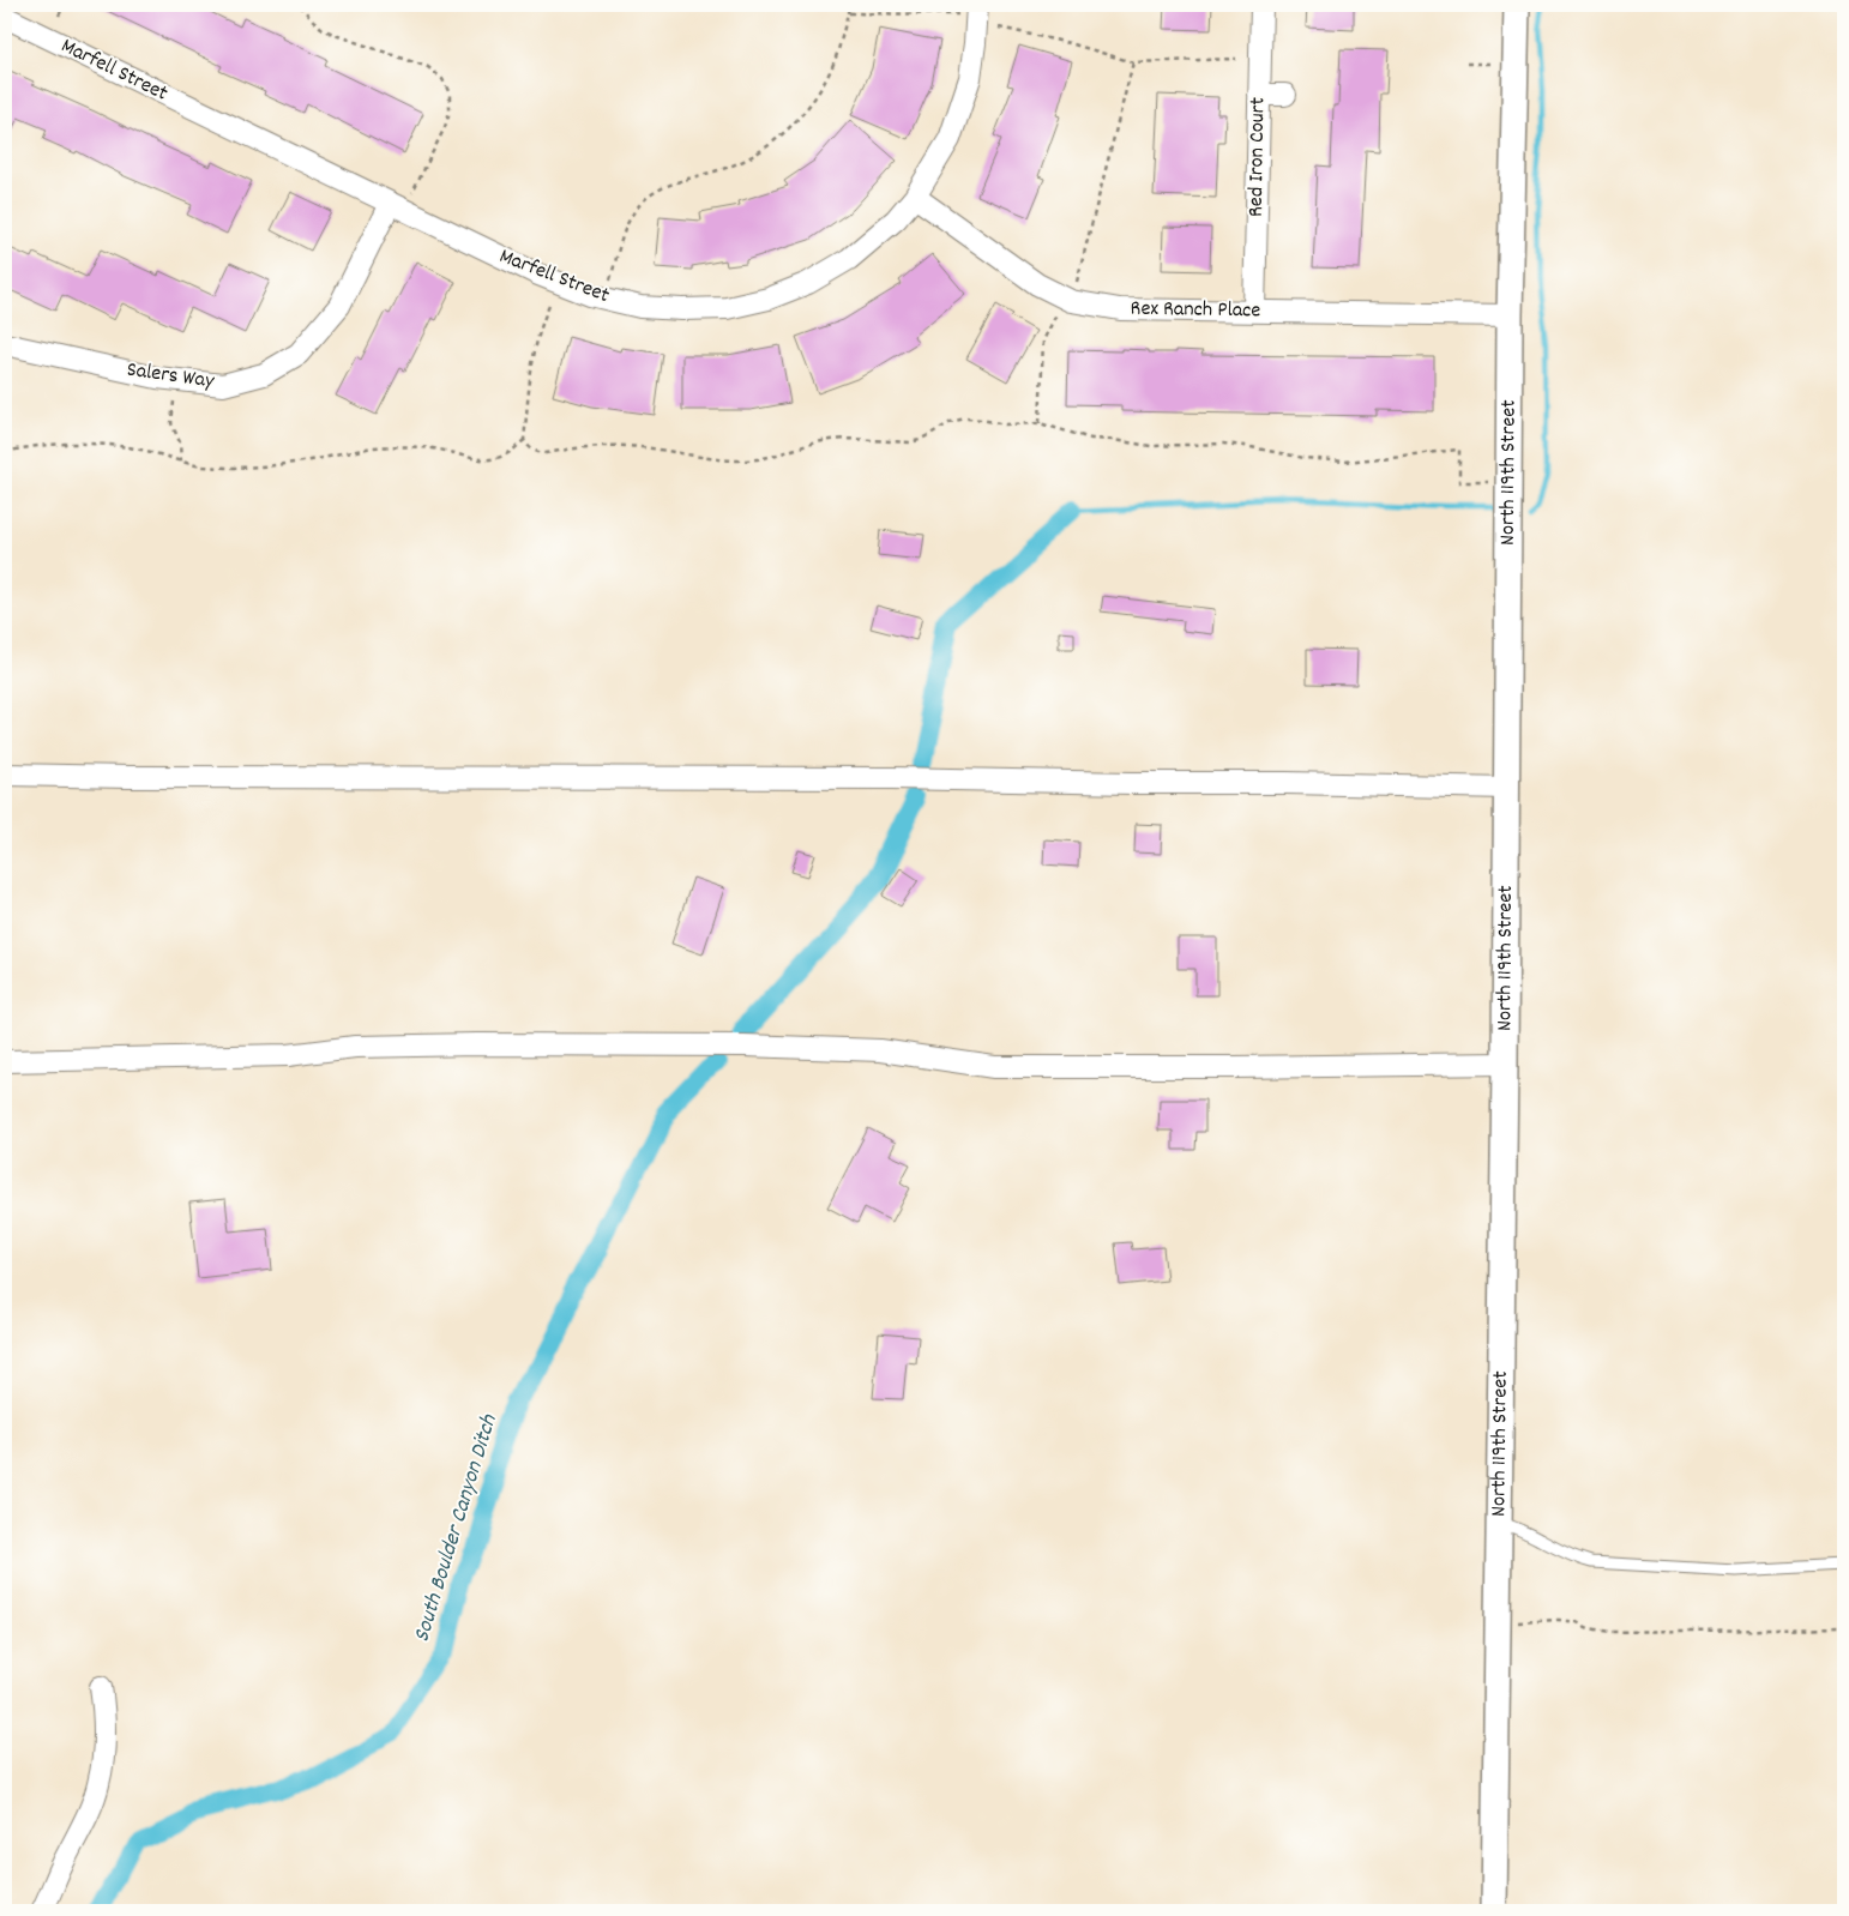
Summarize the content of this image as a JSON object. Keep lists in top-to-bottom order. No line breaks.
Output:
{"streets":{"street":["Marfell Street","Red Iron Court","Rex Ranch Place","Salers Way","North 119th Street"]},"crossings":[["Marfell Street","Rex Ranch Place"],["Marfell Street","Salers Way"],["Red Iron Court","Rex Ranch Place"],["Rex Ranch Place","North 119th Street"]],"water":["South Boulder Canyon Ditch"]}
